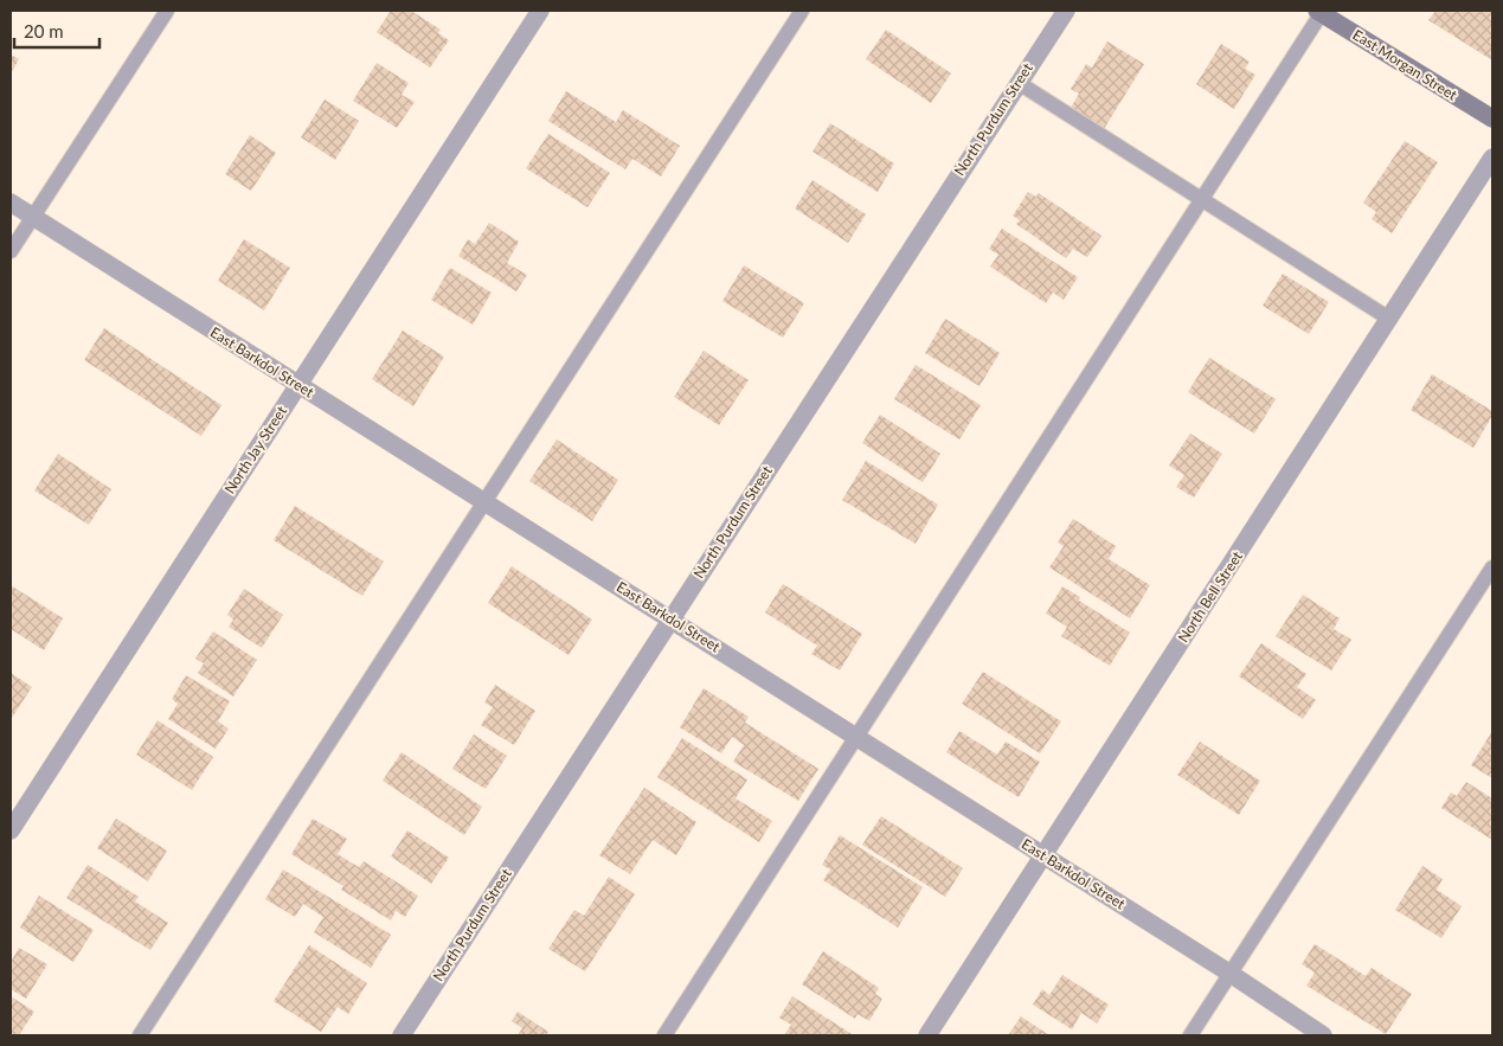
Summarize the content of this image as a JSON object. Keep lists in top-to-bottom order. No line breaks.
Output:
{"streets":{"street":["East Morgan Street","North Purdum Street","East Barkdol Street","North Jay Street","North Bell Street"]},"crossings":[["North Purdum Street","East Barkdol Street"],["East Barkdol Street","North Jay Street"],["East Barkdol Street","North Bell Street"]],"scale_bar":"20 m"}
